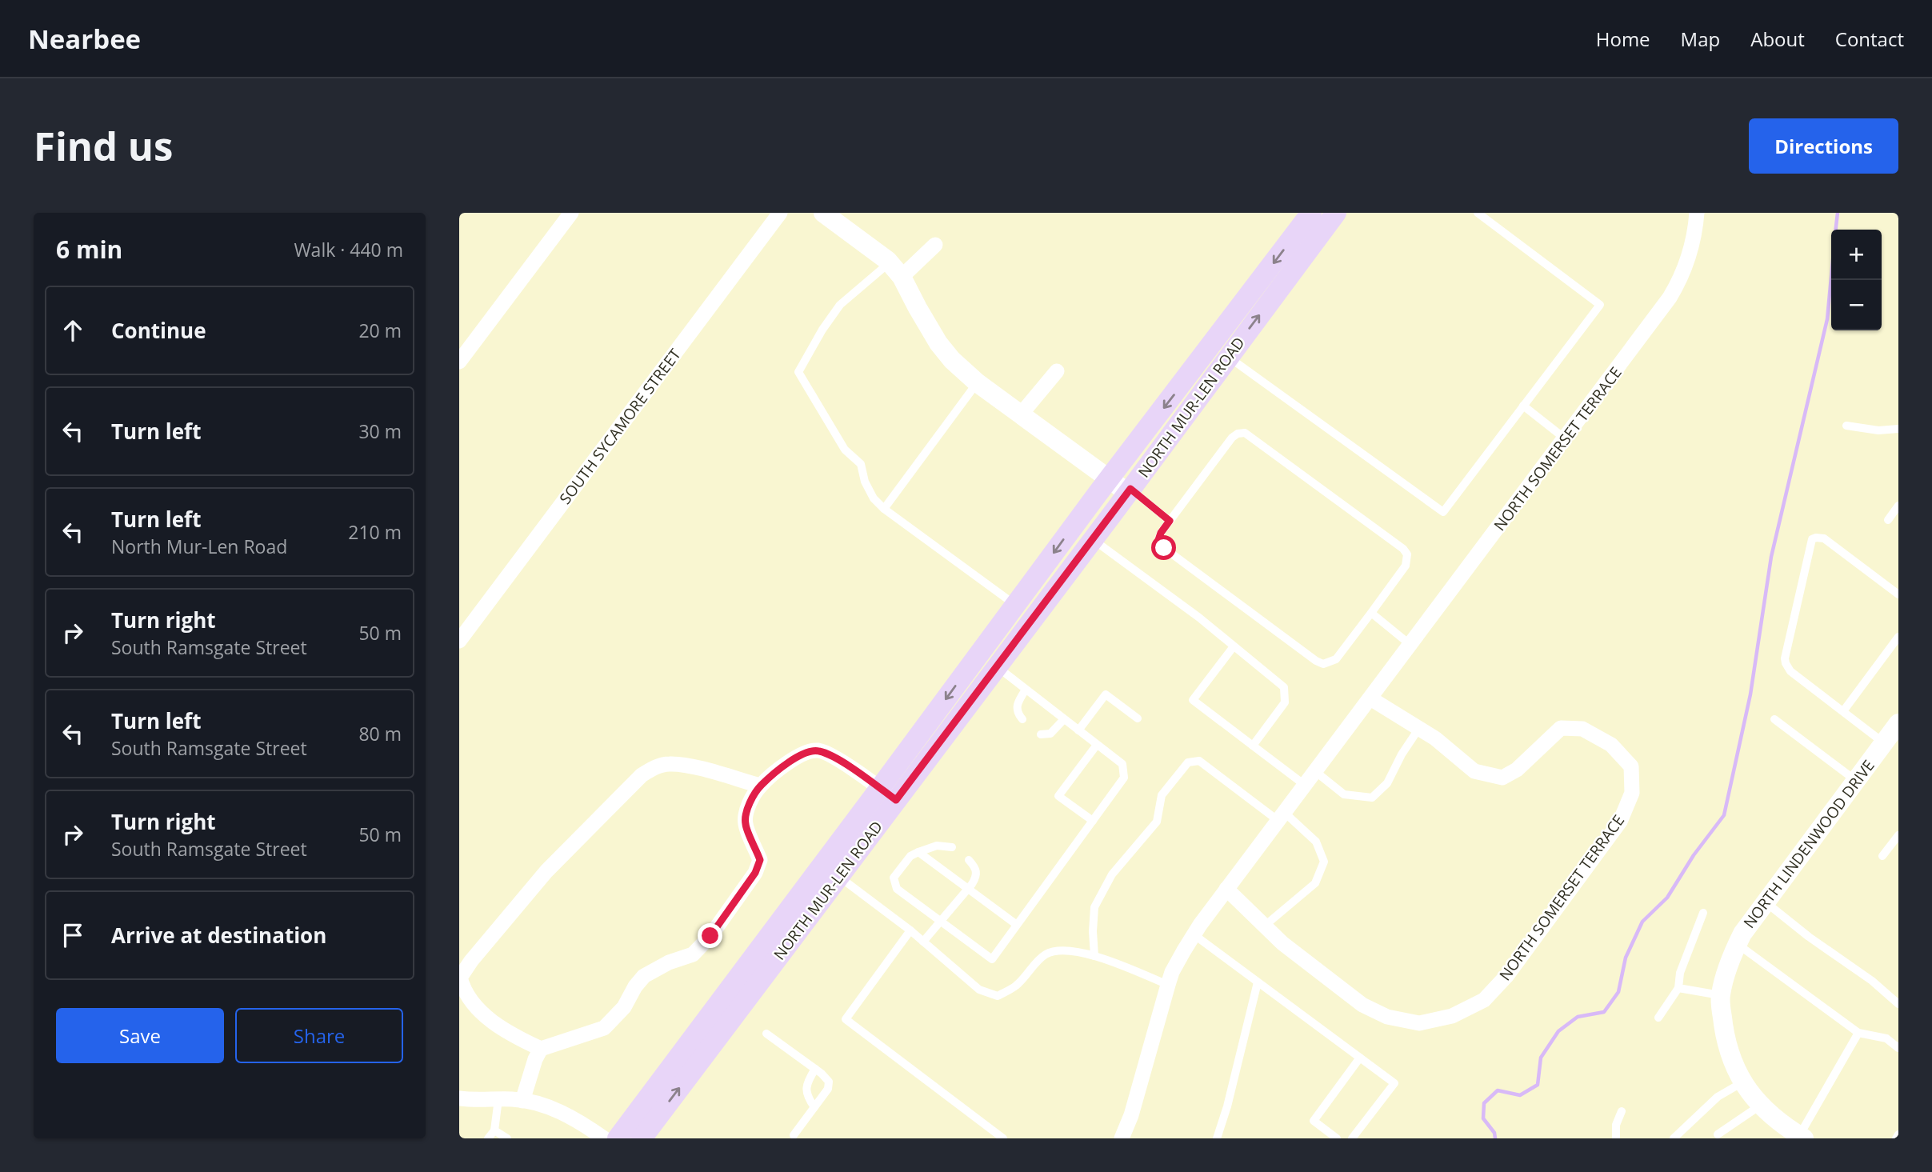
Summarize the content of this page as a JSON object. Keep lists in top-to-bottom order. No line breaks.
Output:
{"streets":{"main road":["NORTH MUR-LEN ROAD"],"street":["SOUTH SYCAMORE STREET","NORTH SOMERSET TERRACE","NORTH LINDENWOOD DRIVE"]},"page":{"header":"Nearbee","nav":["Home","Map","About","Contact"],"buttons":["Directions",["Save","Share"]],"title":"Find us","heading":["6 min","Walk · 440 m"],"map_buttons":["+","−"],"list":[["Continue","20 m"],["Turn left","30 m"],["Turn left","North Mur-Len Road","210 m"],["Turn right","South Ramsgate Street","50 m"],["Turn left","South Ramsgate Street","80 m"],["Turn right","South Ramsgate Street","50 m"],"Arrive at destination"]}}
